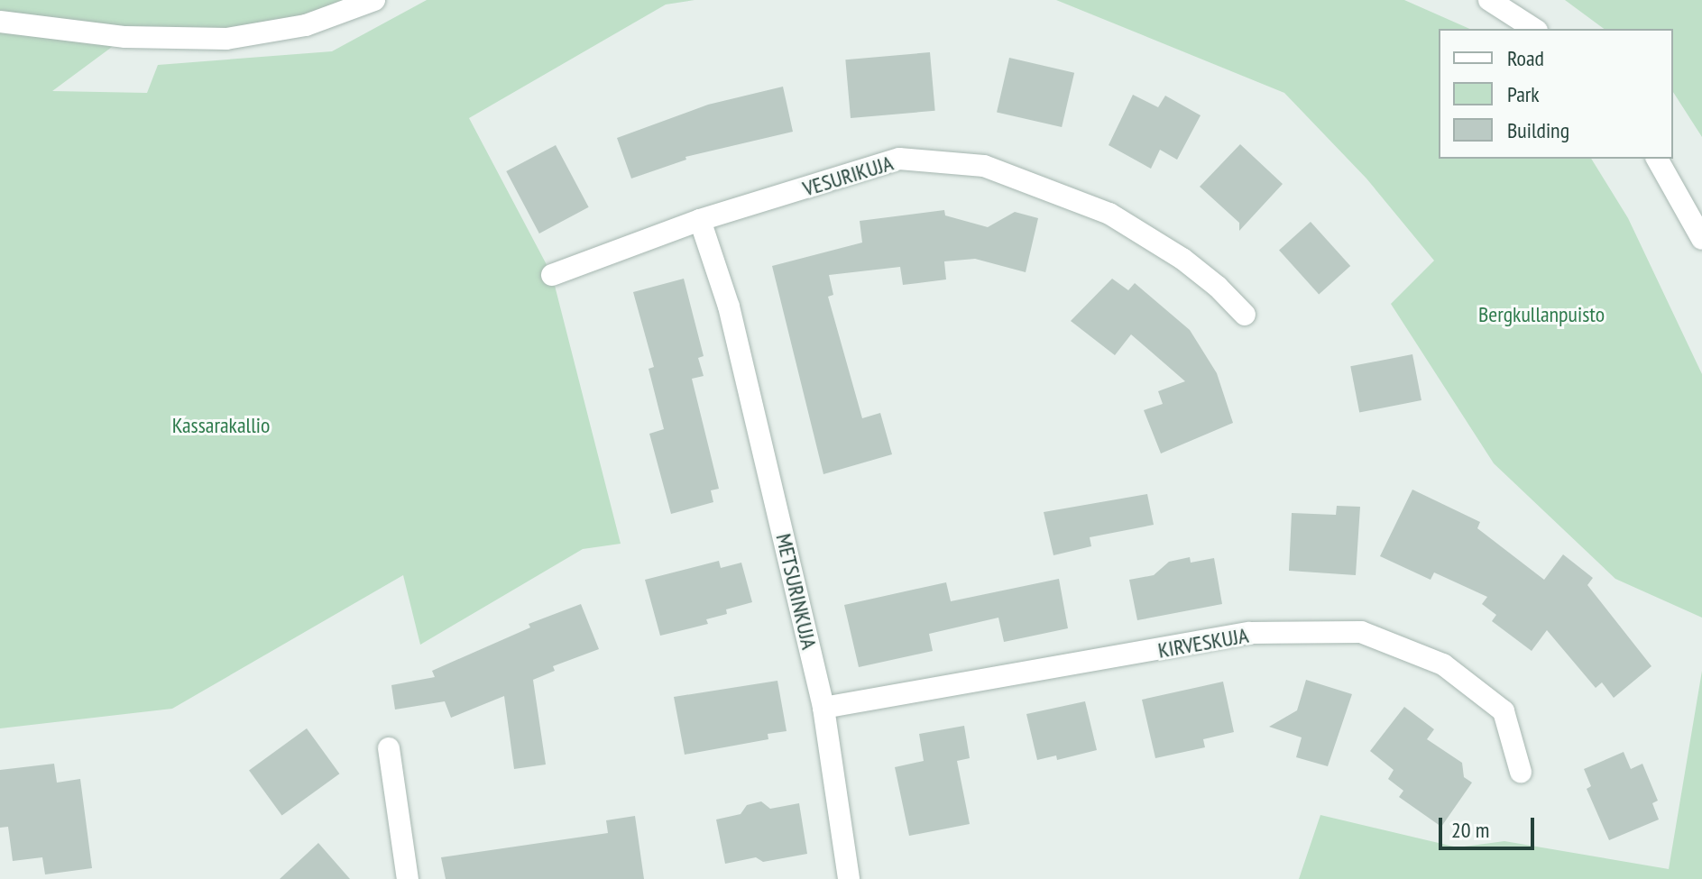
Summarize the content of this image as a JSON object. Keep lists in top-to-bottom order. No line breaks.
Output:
{"streets":{"street":["VESURIKUJA","METSURINKUJA","KIRVESKUJA"]},"crossings":[["VESURIKUJA","METSURINKUJA"],["METSURINKUJA","KIRVESKUJA"]],"parks":["Bergkullanpuisto","Kassarakallio"],"legend":["Road","Park","Building"],"scale_bar":"20 m"}
